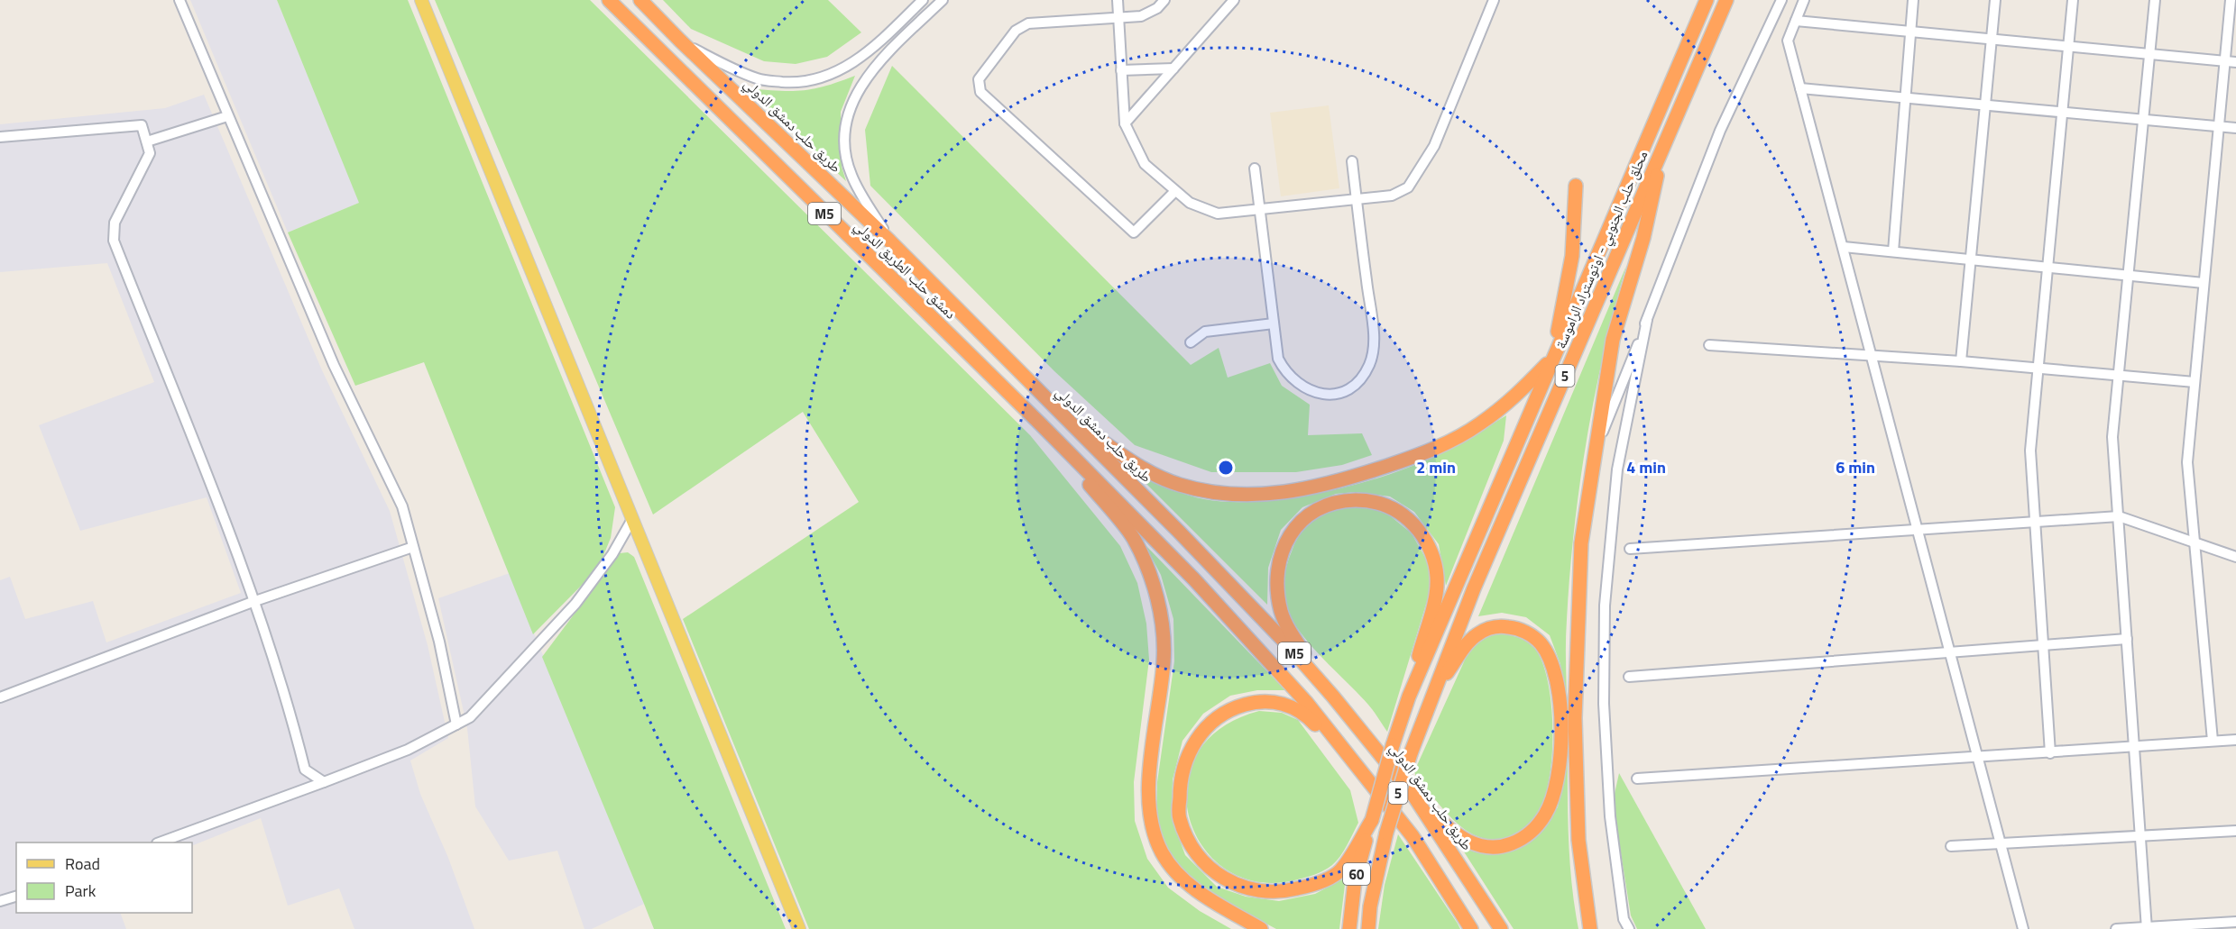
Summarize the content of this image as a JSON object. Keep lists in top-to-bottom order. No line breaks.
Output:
{"streets":{"highway":["طريق حلب دمشق الدولي","M5","محلق حلب الجنوبي - اوتوستراد الراموسة","دمشق حلب الطريق الدولي","5","60"]},"crossings":[["M5","دمشق حلب الطريق الدولي"],["محلق حلب الجنوبي - اوتوستراد الراموسة","60"]],"legend":["Road","Park"],"rings":["2 min","4 min","6 min"]}
